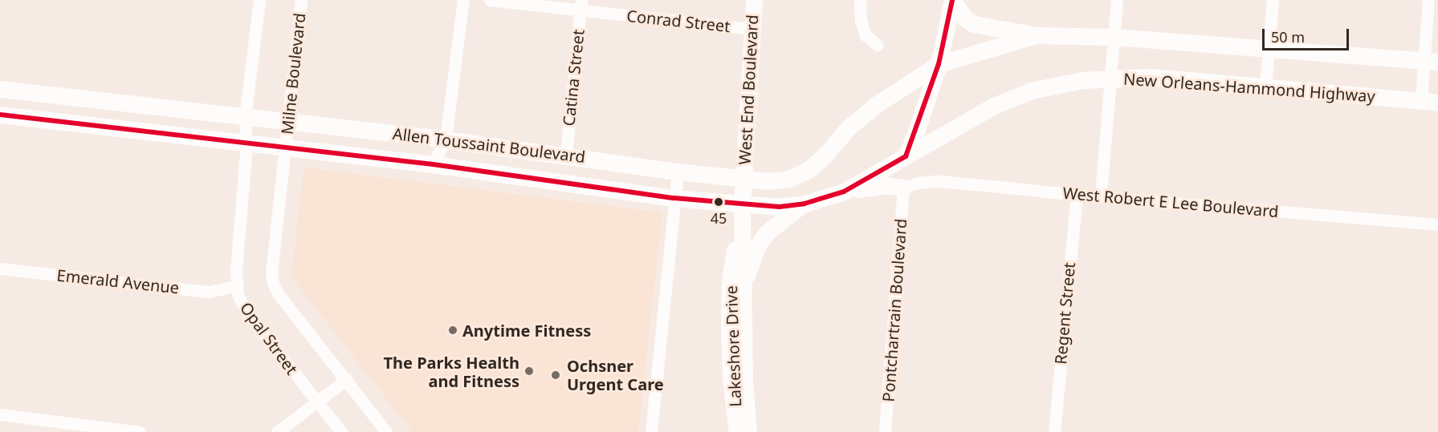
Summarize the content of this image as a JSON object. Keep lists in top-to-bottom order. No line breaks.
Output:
{"streets":{"main road":["New Orleans-Hammond Highway","West End Boulevard","Allen Toussaint Boulevard","Lakeshore Drive"],"street":["Conrad Street","Milne Boulevard","Catina Street","West Robert E Lee Boulevard","Emerald Avenue","Pontchartrain Boulevard","Regent Street","Opal Street"]},"crossings":[["Conrad Street","Catina Street"],["Conrad Street","West End Boulevard"],["Milne Boulevard","Allen Toussaint Boulevard"],["Catina Street","Allen Toussaint Boulevard"],["New Orleans-Hammond Highway","Allen Toussaint Boulevard"],["West End Boulevard","Allen Toussaint Boulevard"],["West End Boulevard","Lakeshore Drive"],["Allen Toussaint Boulevard","Opal Street"],["Allen Toussaint Boulevard","Lakeshore Drive"],["West Robert E Lee Boulevard","Pontchartrain Boulevard"],["West Robert E Lee Boulevard","Regent Street"],["Emerald Avenue","Opal Street"]],"places":["45","Anytime Fitness","The Parks Health and Fitness","Ochsner Urgent Care"],"lines":["transit line 45"],"scale_bar":"50 m"}
